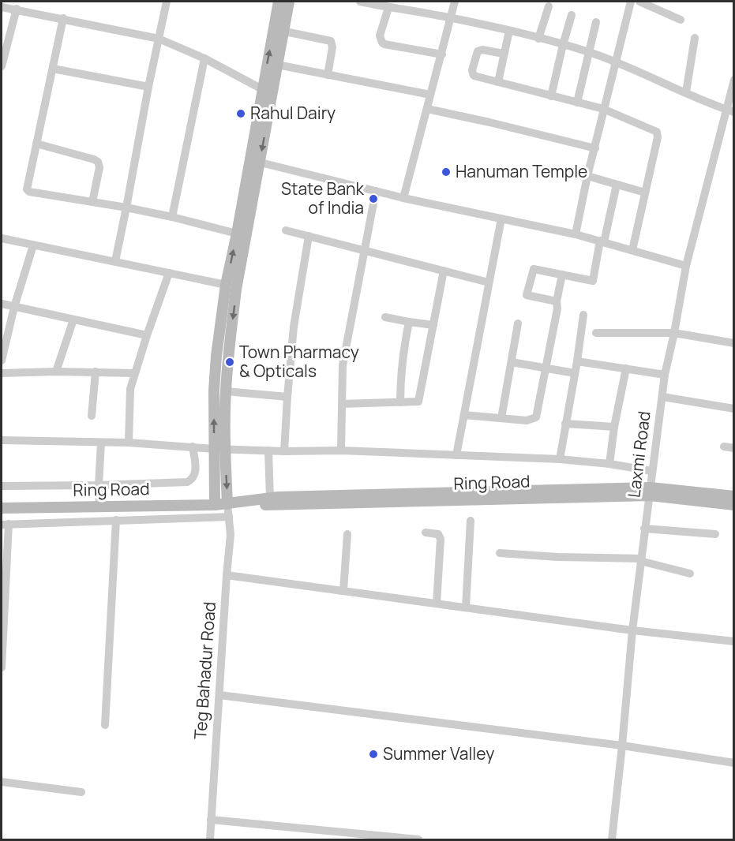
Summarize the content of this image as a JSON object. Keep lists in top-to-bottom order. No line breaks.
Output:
{"streets":{"street":["Laxmi Road","Ring Road","Teg Bahadur Road"]},"crossings":[["Laxmi Road","Ring Road"],["Ring Road","Teg Bahadur Road"]],"places":["Rahul Dairy","Hanuman Temple","State Bank of India","Town Pharmacy & Opticals","Summer Valley"]}
